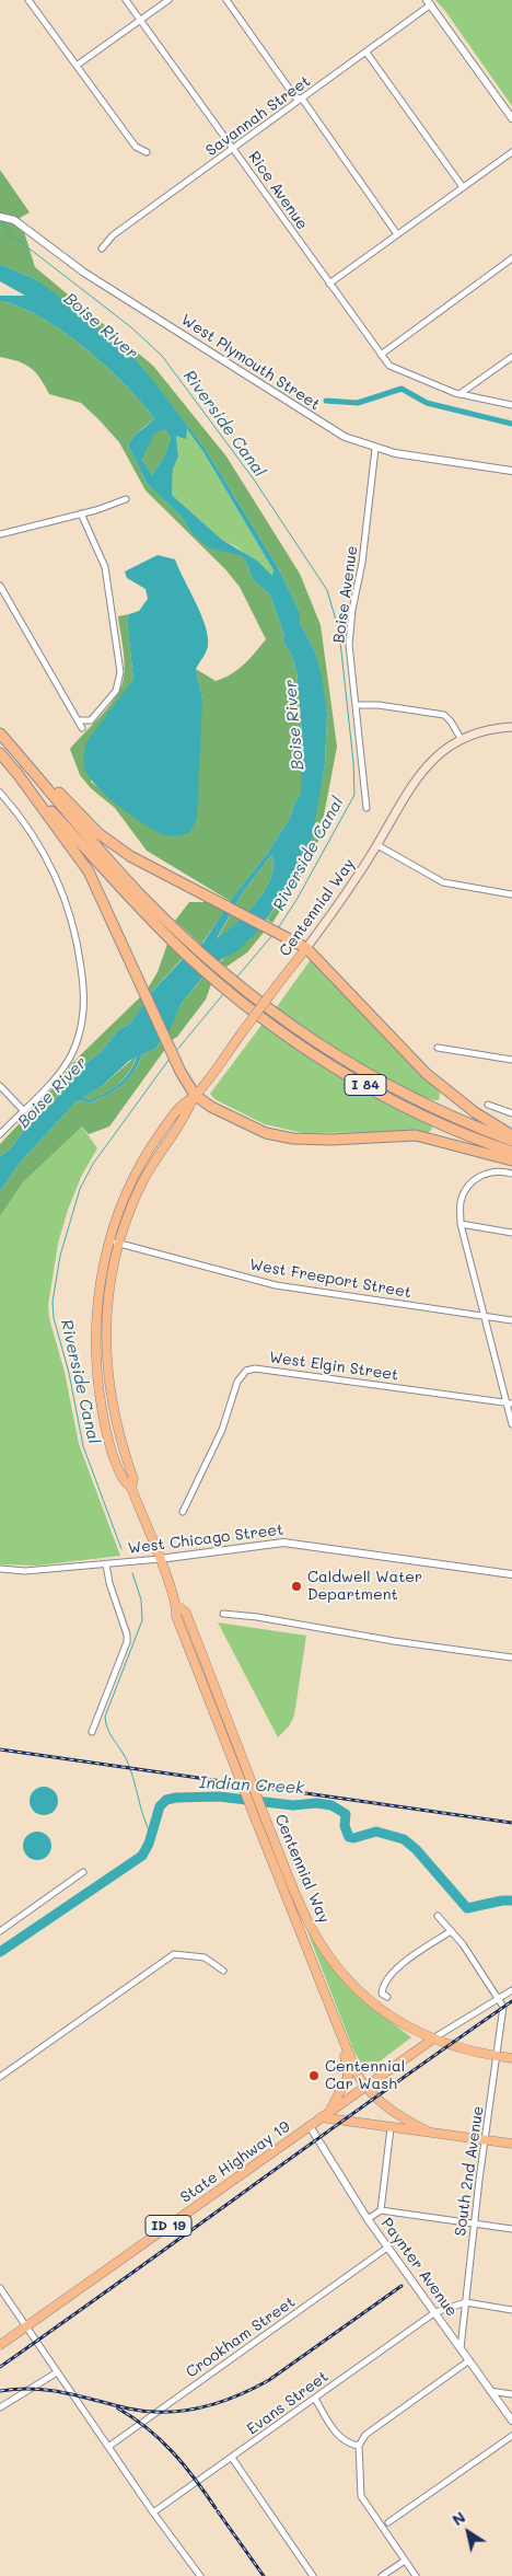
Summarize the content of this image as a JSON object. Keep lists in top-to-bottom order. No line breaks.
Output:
{"streets":{"highway":["I 84"],"main road":["Centennial Way","State Highway 19","ID 19"],"street":["Savannah Street","Rice Avenue","West Plymouth Street","Boise Avenue","West Freeport Street","West Elgin Street","West Chicago Street","South 2nd Avenue","Paynter Avenue","Crookham Street","Evans Street"]},"crossings":[["Savannah Street","Rice Avenue"],["West Plymouth Street","Boise Avenue"],["Centennial Way","West Freeport Street"],["Centennial Way","West Chicago Street"],["Centennial Way","State Highway 19"],["Centennial Way","South 2nd Avenue"],["State Highway 19","Paynter Avenue"],["South 2nd Avenue","Paynter Avenue"],["South 2nd Avenue","Evans Street"],["Paynter Avenue","Crookham Street"],["Paynter Avenue","Evans Street"]],"water":["Boise River","Riverside Canal","Indian Creek"],"places":["Caldwell Water Department","Centennial Car Wash"],"north":"top left"}
